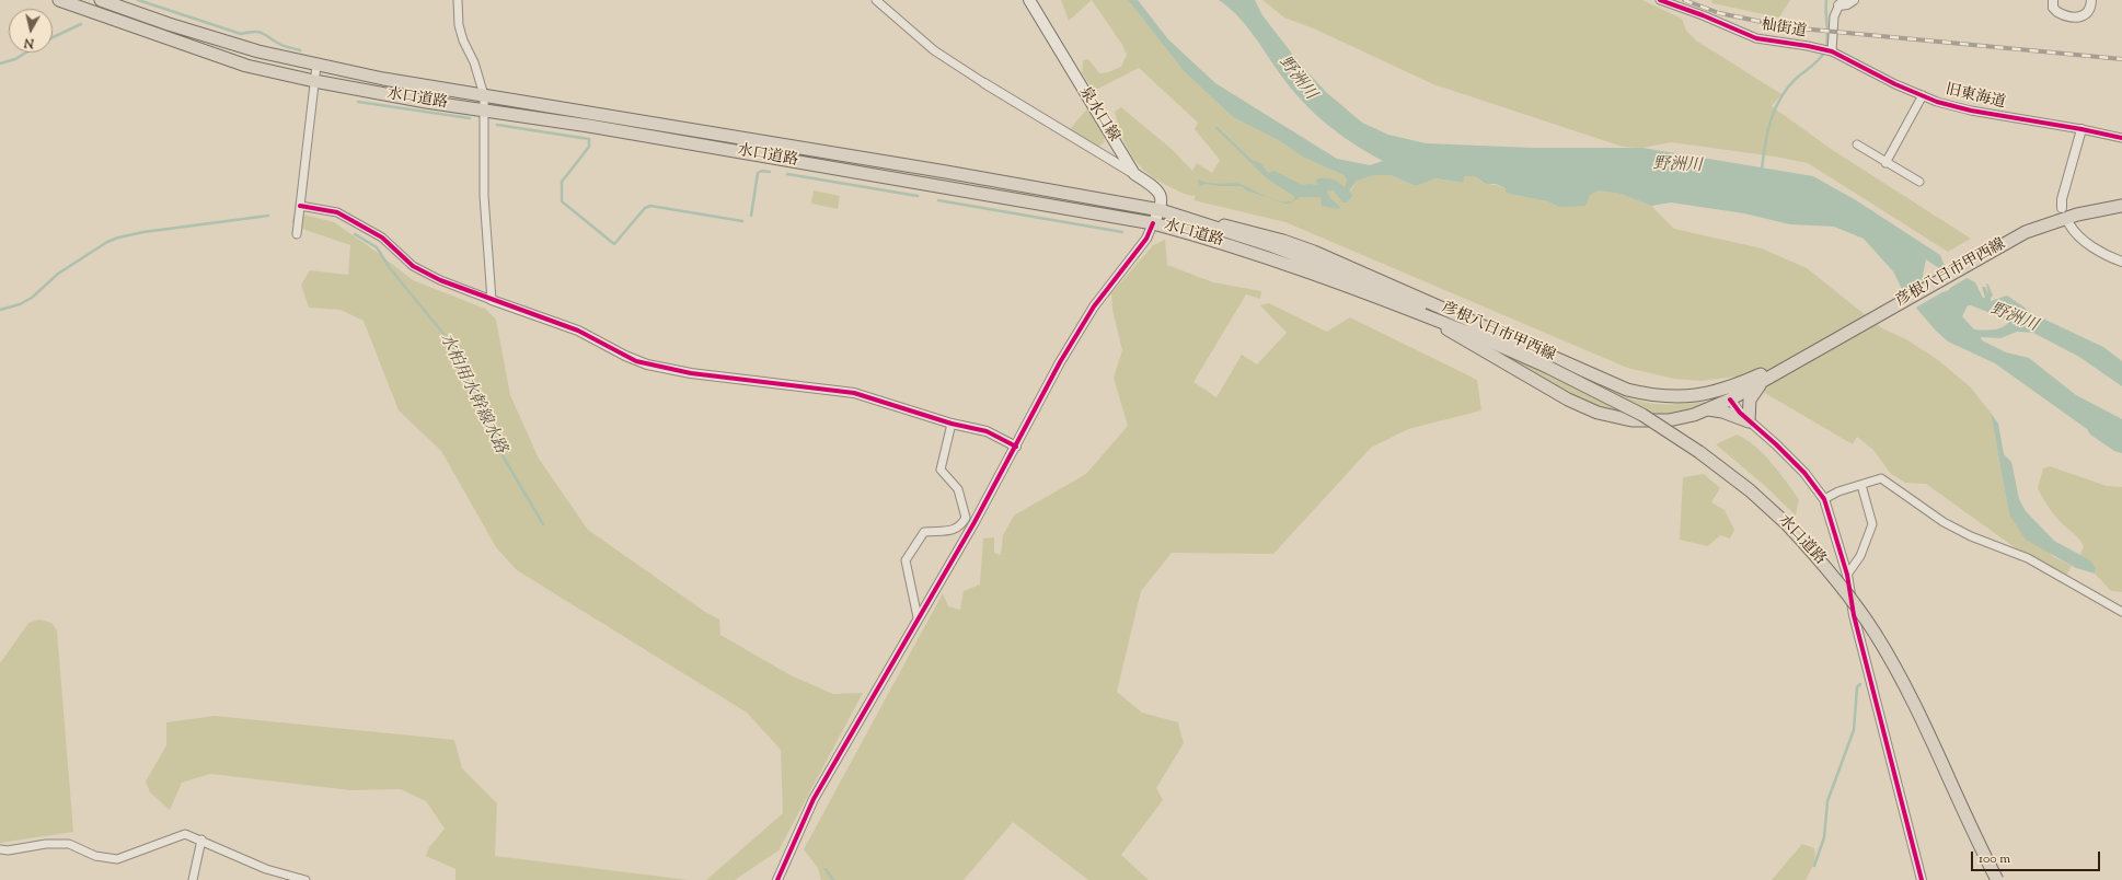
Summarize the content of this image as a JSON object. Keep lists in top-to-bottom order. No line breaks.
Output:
{"streets":{"main road":["水口道路","泉水口線","彦根八日市甲西線"],"street":["杣街道","旧東海道"]},"crossings":[["杣街道","旧東海道"],["水口道路","泉水口線"],["水口道路","彦根八日市甲西線"]],"water":["野洲川","水柏用水幹線水路"],"scale_bar":"100 m","north":"bottom"}
